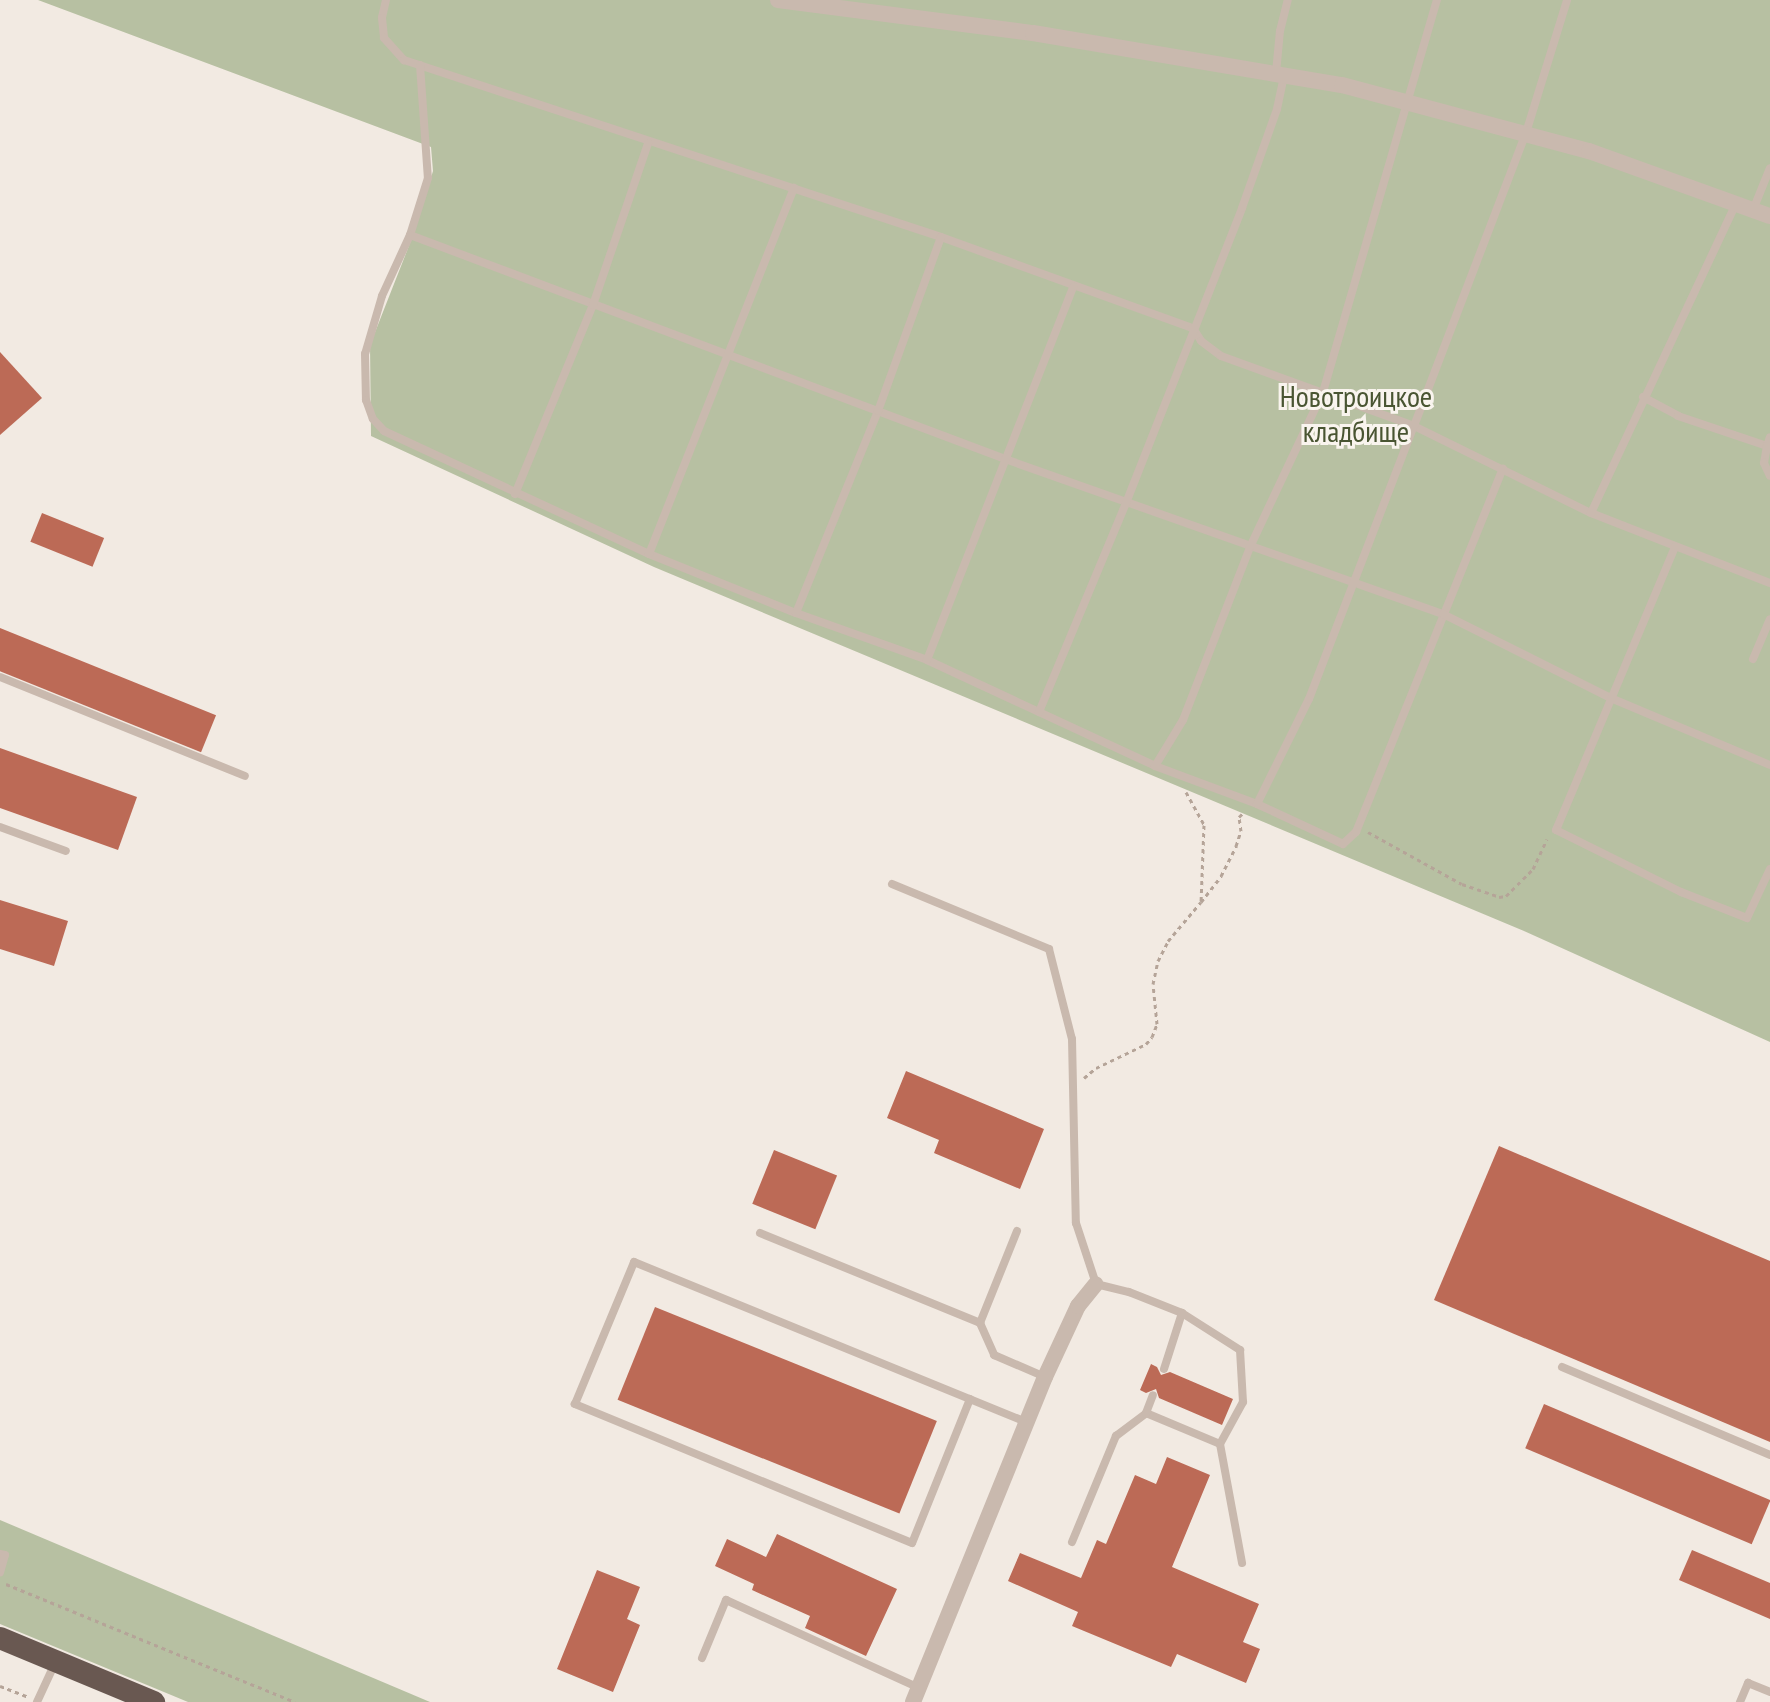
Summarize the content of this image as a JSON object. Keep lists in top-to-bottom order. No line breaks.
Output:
{"parks":["Новотроицкое кладбище"]}
